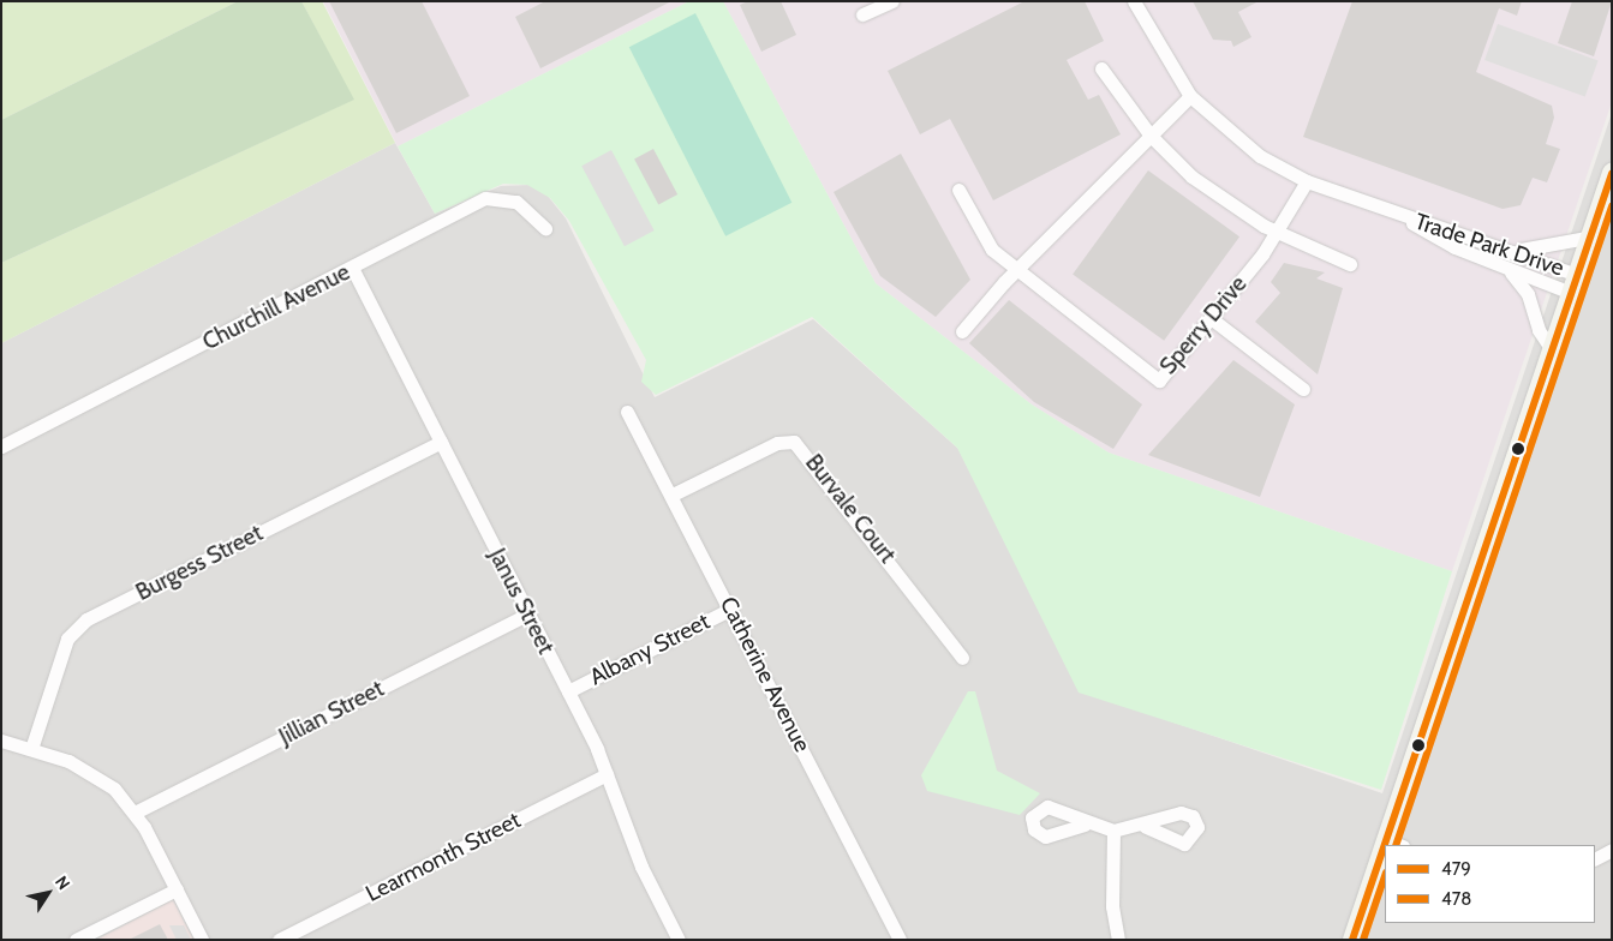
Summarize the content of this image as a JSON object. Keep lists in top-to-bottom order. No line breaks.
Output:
{"streets":{"street":["Trade Park Drive","Churchill Avenue","Sperry Drive","Burvale Court","Burgess Street","Janus Street","Albany Street","Catherine Avenue","Jillian Street","Learmonth Street"]},"crossings":[["Trade Park Drive","Sperry Drive"],["Churchill Avenue","Janus Street"],["Burvale Court","Catherine Avenue"],["Burgess Street","Janus Street"],["Janus Street","Albany Street"],["Janus Street","Jillian Street"],["Janus Street","Learmonth Street"],["Albany Street","Catherine Avenue"]],"lines":["transit line 479","transit line 478"],"legend":["479","478"],"north":"top right"}
